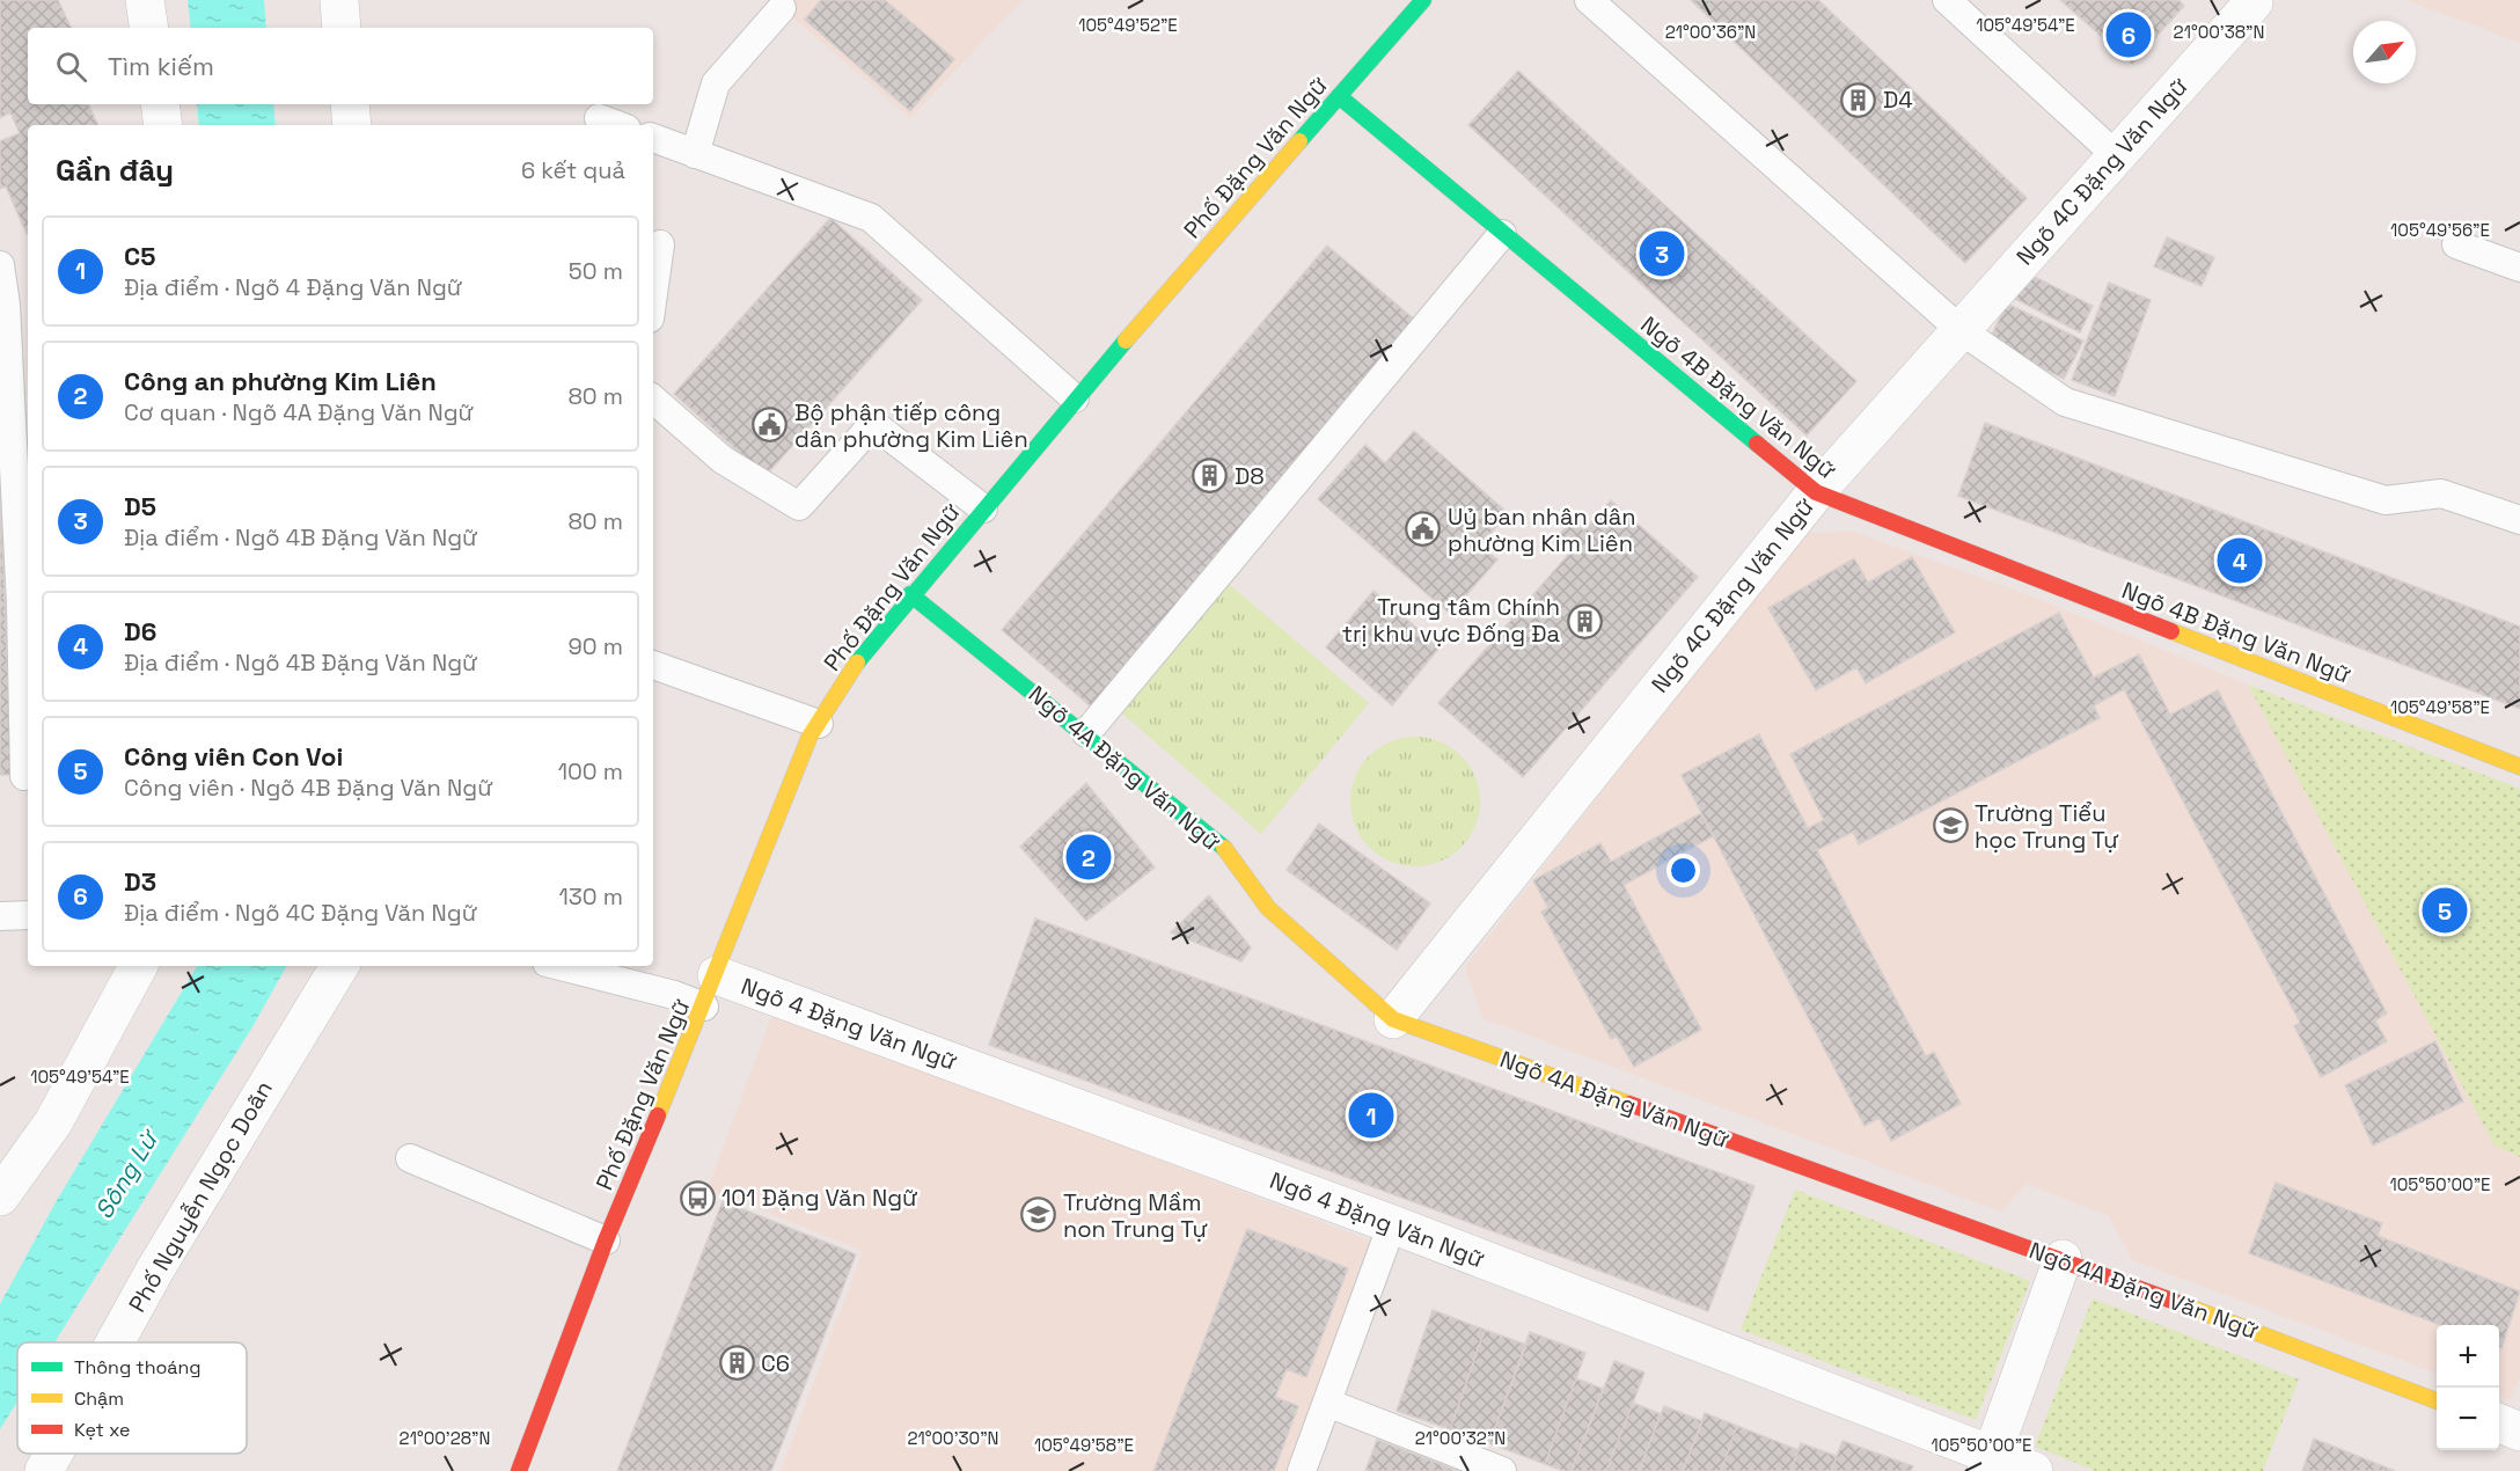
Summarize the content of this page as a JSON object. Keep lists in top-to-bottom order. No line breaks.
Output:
{"streets":{"street":["Phố Đặng Văn Ngữ","Ngõ 4C Đặng Văn Ngữ","Ngõ 4B Đặng Văn Ngữ","Ngõ 4A Đặng Văn Ngữ","Ngõ 4 Đặng Văn Ngữ","Phố Nguyễn Ngọc Doãn"]},"crossings":[["Phố Đặng Văn Ngữ","Ngõ 4B Đặng Văn Ngữ"],["Phố Đặng Văn Ngữ","Ngõ 4A Đặng Văn Ngữ"],["Phố Đặng Văn Ngữ","Ngõ 4 Đặng Văn Ngữ"],["Ngõ 4C Đặng Văn Ngữ","Ngõ 4B Đặng Văn Ngữ"],["Ngõ 4C Đặng Văn Ngữ","Ngõ 4A Đặng Văn Ngữ"]],"water":["Sông Lừ"],"places":{"building":["D4","D8","Trung tâm Chính trị khu vực Đống Đa","C6"],"public building":["Bộ phận tiếp công dân phường Kim Liên","Uỷ ban nhân dân phường Kim Liên"],"school or university":["Trường Tiểu học Trung Tự","Trường Mầm non Trung Tự"],"bus stop":["101 Đặng Văn Ngữ"]},"legend":["Thông thoáng","Chậm","Kẹt xe"],"north":"top right","page":{"pins":["6","3","4","2","5","1"],"search":"Tìm kiếm","heading":["Gần đây","6 kết quả"],"list":[{"mark":"1","name":"C5","note":"Địa điểm · Ngõ 4 Đặng Văn Ngữ","value":"50 m"},{"mark":"2","name":"Công an phường Kim Liên","note":"Cơ quan · Ngõ 4A Đặng Văn Ngữ","value":"80 m"},{"mark":"3","name":"D5","note":"Địa điểm · Ngõ 4B Đặng Văn Ngữ","value":"80 m"},{"mark":"4","name":"D6","note":"Địa điểm · Ngõ 4B Đặng Văn Ngữ","value":"90 m"},{"mark":"5","name":"Công viên Con Voi","note":"Công viên · Ngõ 4B Đặng Văn Ngữ","value":"100 m"},{"mark":"6","name":"D3","note":"Địa điểm · Ngõ 4C Đặng Văn Ngữ","value":"130 m"}],"map_buttons":["+","−"]},"coordinates":["105°49'52\"E","105°49'54\"E","21°00'36\"N","21°00'38\"N","105°49'56\"E","105°49'58\"E","105°50'00\"E","21°00'28\"N","21°00'30\"N","21°00'32\"N"]}
